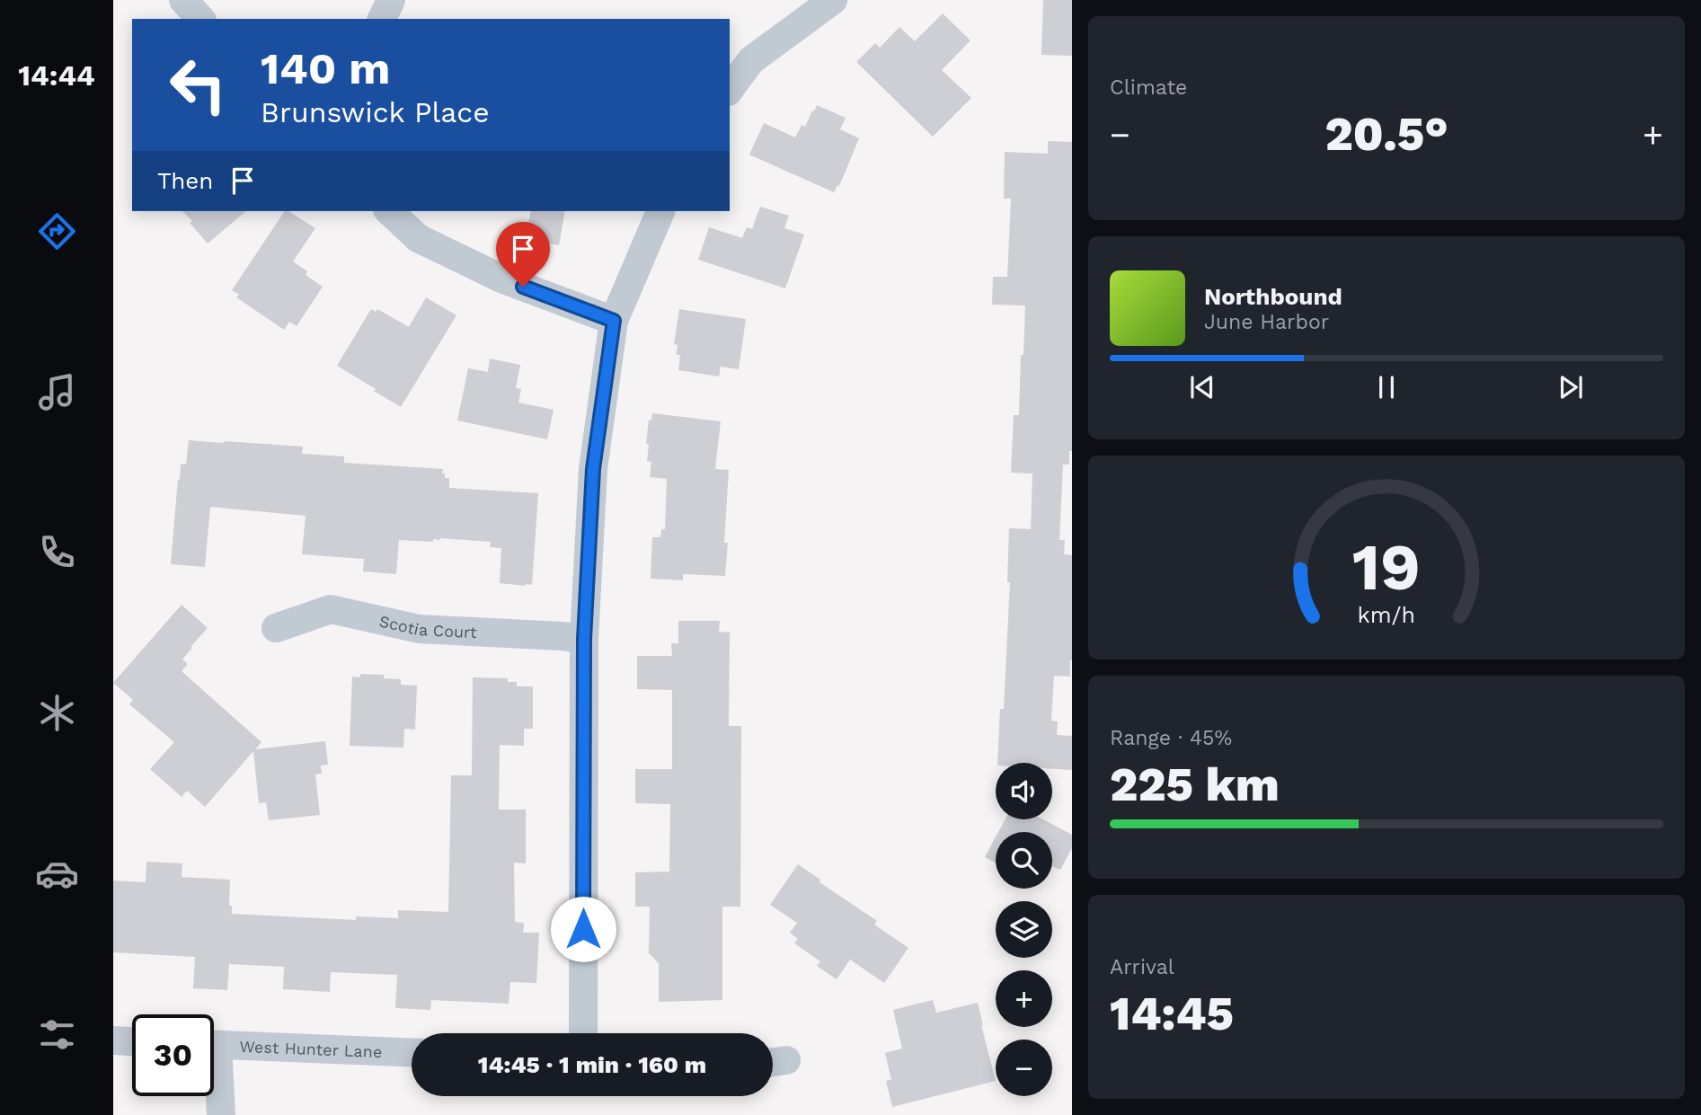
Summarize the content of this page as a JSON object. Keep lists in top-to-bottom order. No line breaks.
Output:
{"streets":{"street":["Scotia Court","West Hunter Lane"]},"page":{"tabs":"14:44","tile":["Climate",["Range · 45%","225 km"],["Arrival","14:45"]],"turn":["140 m","Brunswick Place"],"heat":["−","20.5°","+"],"then":"Then","song":["Northbound","June Harbor"],"map_buttons":["+","−"],"limit":"30","trip":"14:45 · 1 min · 160 m","gauge":["19","km/h"]}}
